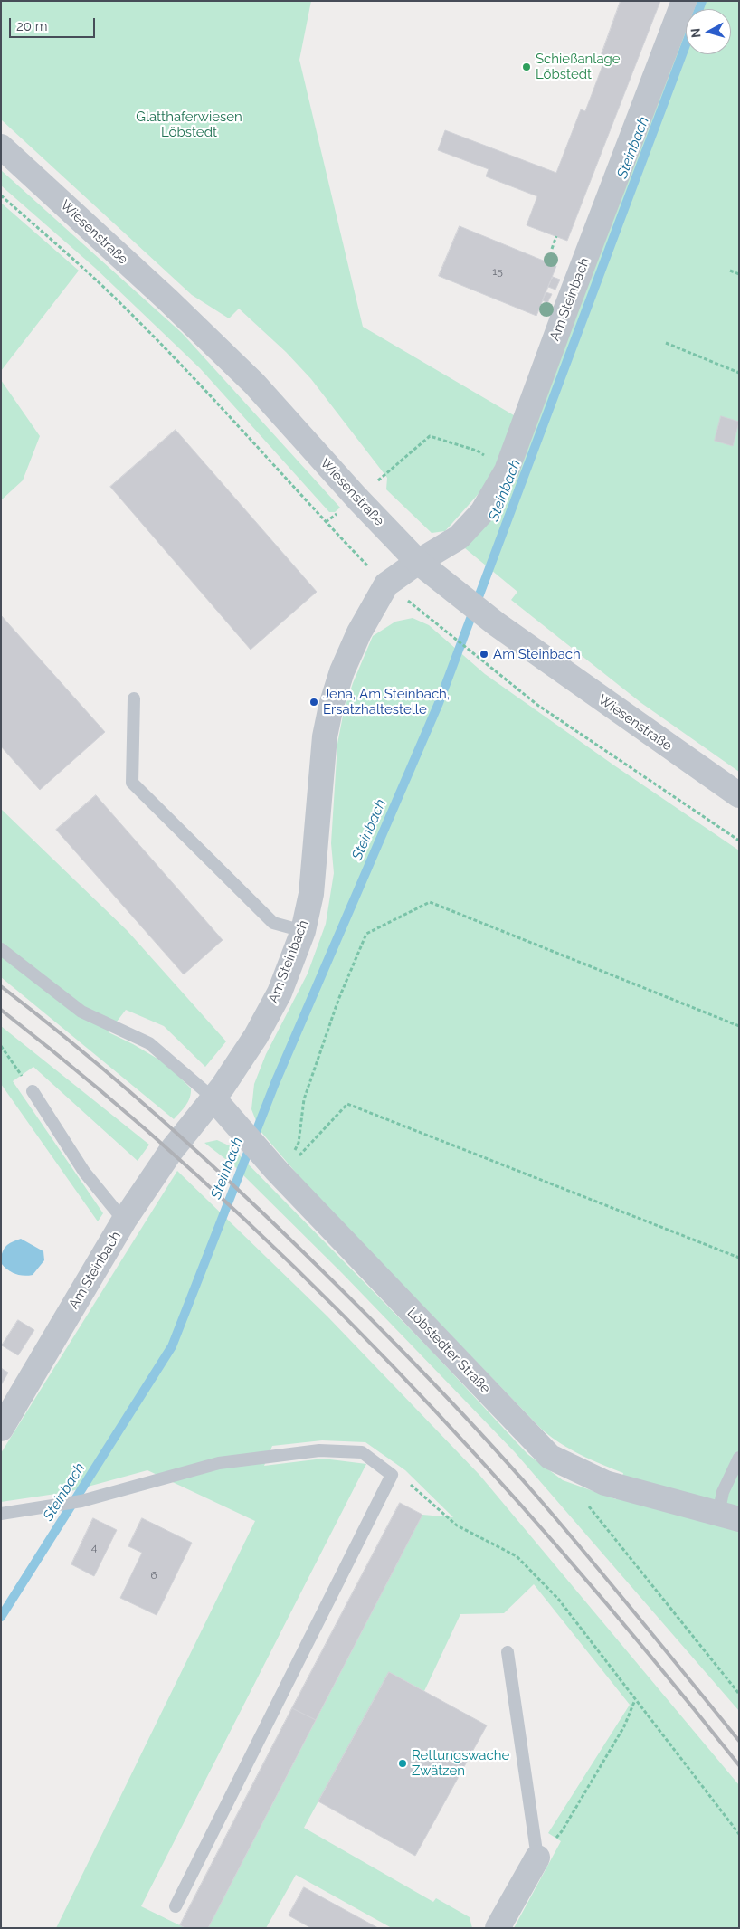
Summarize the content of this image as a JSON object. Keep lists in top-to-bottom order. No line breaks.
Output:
{"streets":{"street":["Wiesenstraße","Am Steinbach","Löbstedter Straße"]},"crossings":[["Wiesenstraße","Am Steinbach"],["Am Steinbach","Löbstedter Straße"]],"water":["Steinbach"],"parks":["Glatthaferwiesen Löbstedt"],"places":["Schießanlage Löbstedt","Am Steinbach","Jena, Am Steinbach, Ersatzhaltestelle","Rettungswache Zwätzen"],"house_numbers":["15","4","6"],"scale_bar":"20 m","north":"left"}
